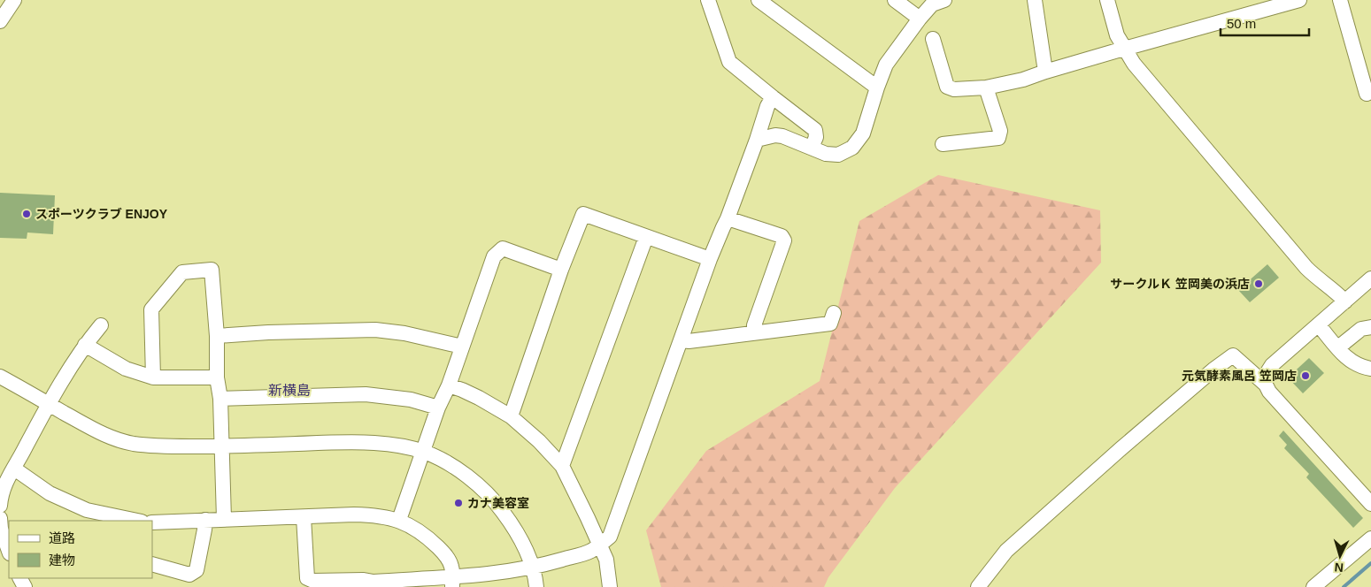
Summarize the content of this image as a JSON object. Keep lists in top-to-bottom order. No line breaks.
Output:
{"districts":["新横島"],"places":["スポーツクラブ ENJOY","サークルＫ 笠岡美の浜店","元気酵素風呂 笠岡店","カナ美容室"],"legend":["道路","建物"],"scale_bar":"50 m","north":"bottom"}
